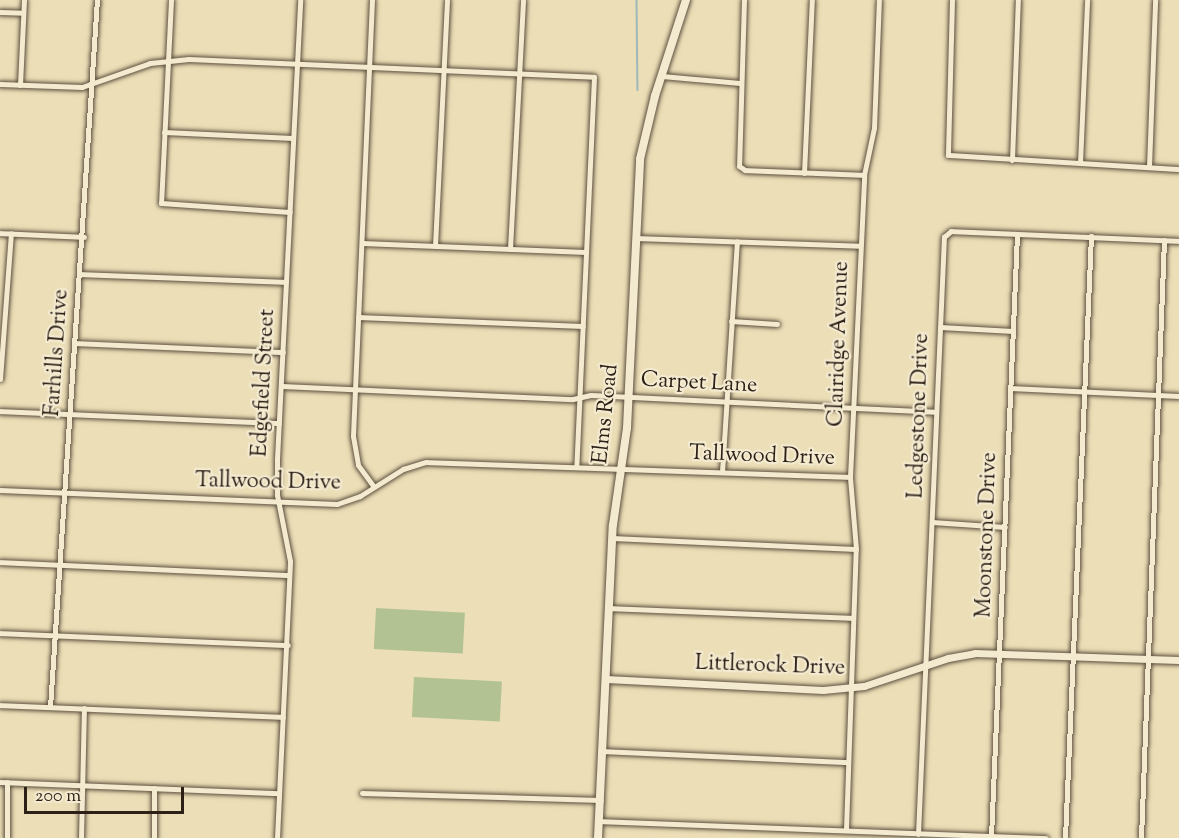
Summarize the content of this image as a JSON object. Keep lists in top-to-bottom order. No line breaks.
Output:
{"streets":{"main road":["Elms Road"],"street":["Clairidge Avenue","Farhills Drive","Edgefield Street","Carpet Lane","Ledgestone Drive","Tallwood Drive","Moonstone Drive","Littlerock Drive"]},"crossings":[["Clairidge Avenue","Carpet Lane"],["Clairidge Avenue","Tallwood Drive"],["Clairidge Avenue","Littlerock Drive"],["Farhills Drive","Tallwood Drive"],["Edgefield Street","Carpet Lane"],["Edgefield Street","Tallwood Drive"],["Carpet Lane","Elms Road"],["Carpet Lane","Ledgestone Drive"],["Elms Road","Tallwood Drive"],["Elms Road","Littlerock Drive"],["Ledgestone Drive","Moonstone Drive"],["Ledgestone Drive","Littlerock Drive"],["Moonstone Drive","Littlerock Drive"]],"scale_bar":"200 m"}
